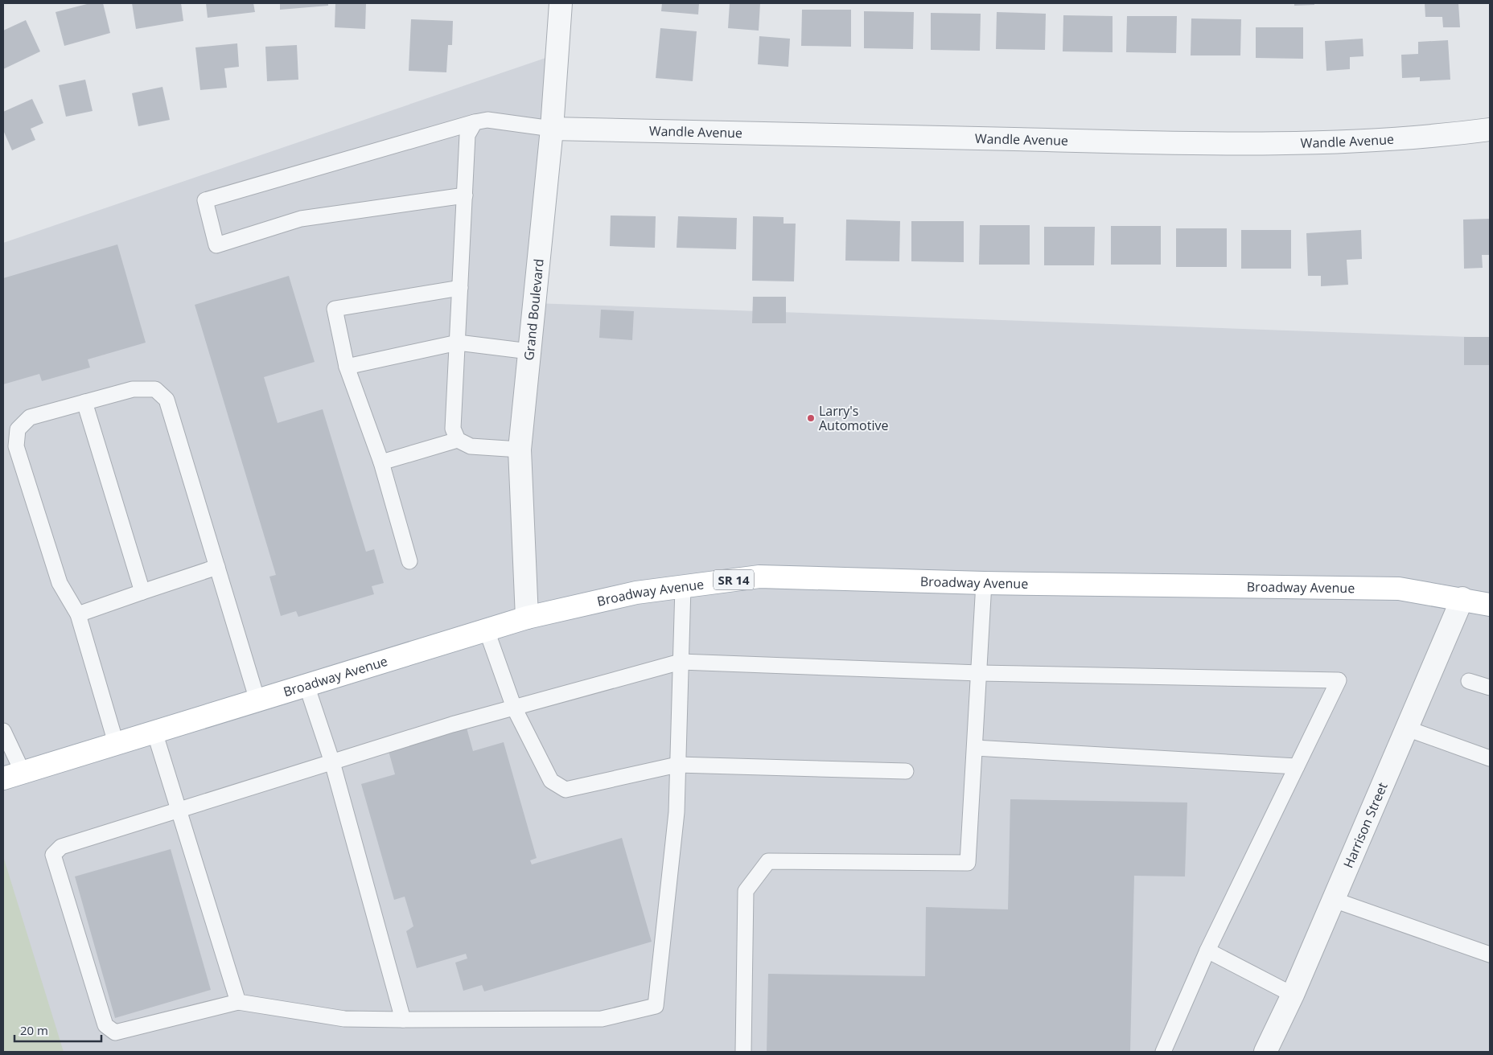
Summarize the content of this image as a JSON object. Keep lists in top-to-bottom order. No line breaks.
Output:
{"streets":{"main road":["SR 14","Broadway Avenue"],"street":["Wandle Avenue","Grand Boulevard","Harrison Street"]},"crossings":[["Wandle Avenue","Grand Boulevard"],["Grand Boulevard","Broadway Avenue"],["Broadway Avenue","Harrison Street"]],"places":["Larry's Automotive"],"scale_bar":"20 m"}
